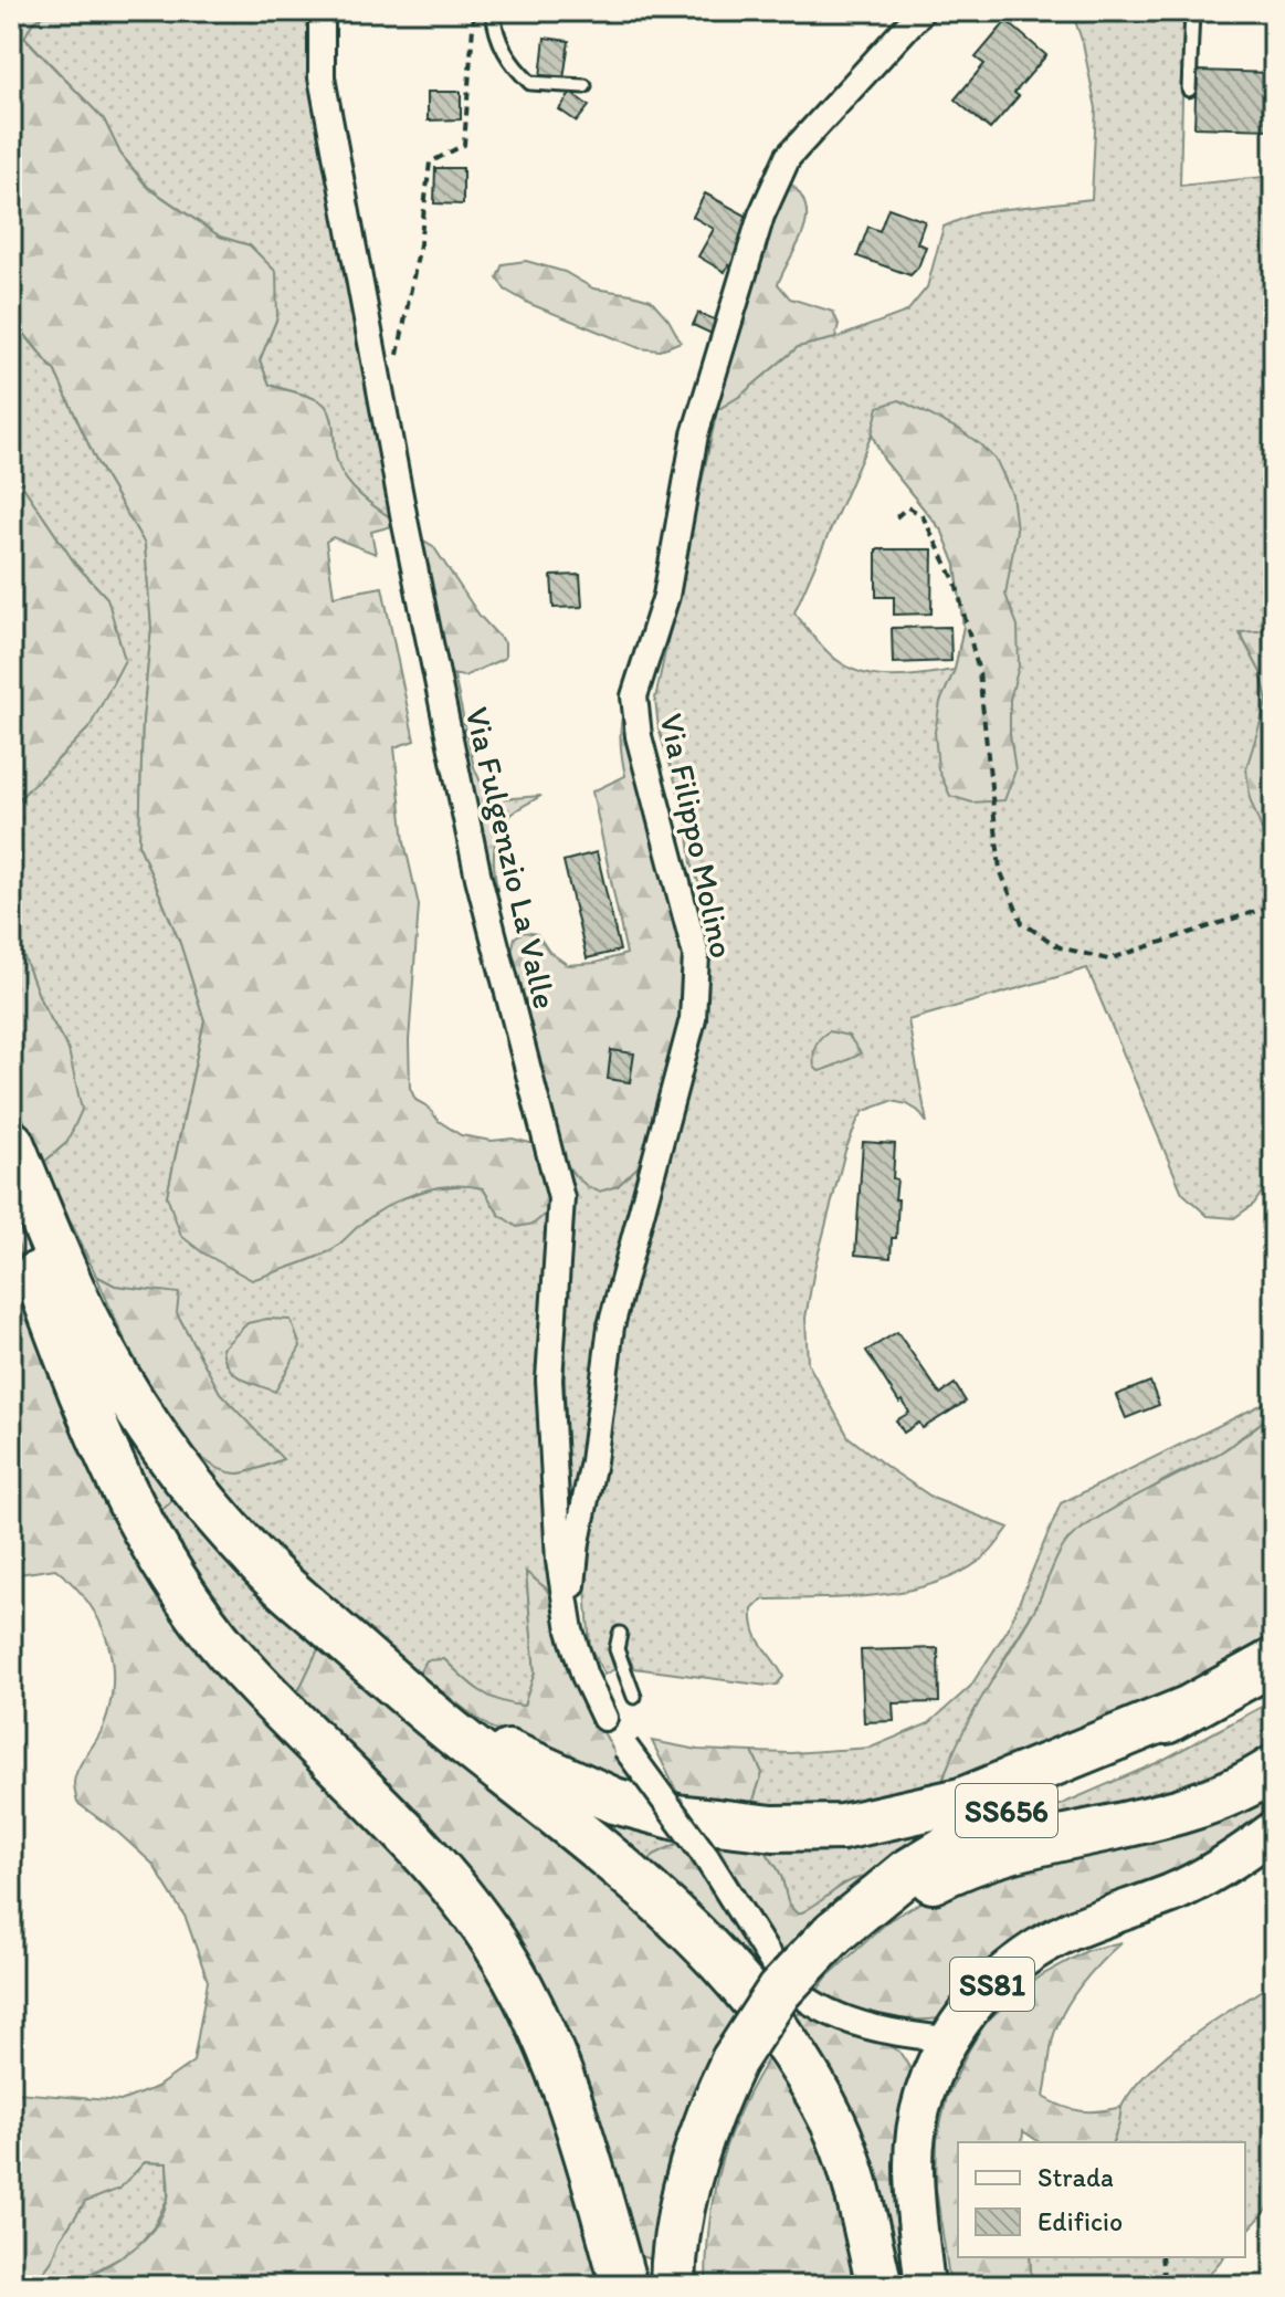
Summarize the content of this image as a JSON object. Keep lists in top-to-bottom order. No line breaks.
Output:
{"streets":{"highway":["SS656"],"main road":["SS81"],"street":["Via Filippo Molino","Via Fulgenzio La Valle"]},"crossings":[["Via Filippo Molino","Via Fulgenzio La Valle"]],"legend":["Strada","Edificio"]}
